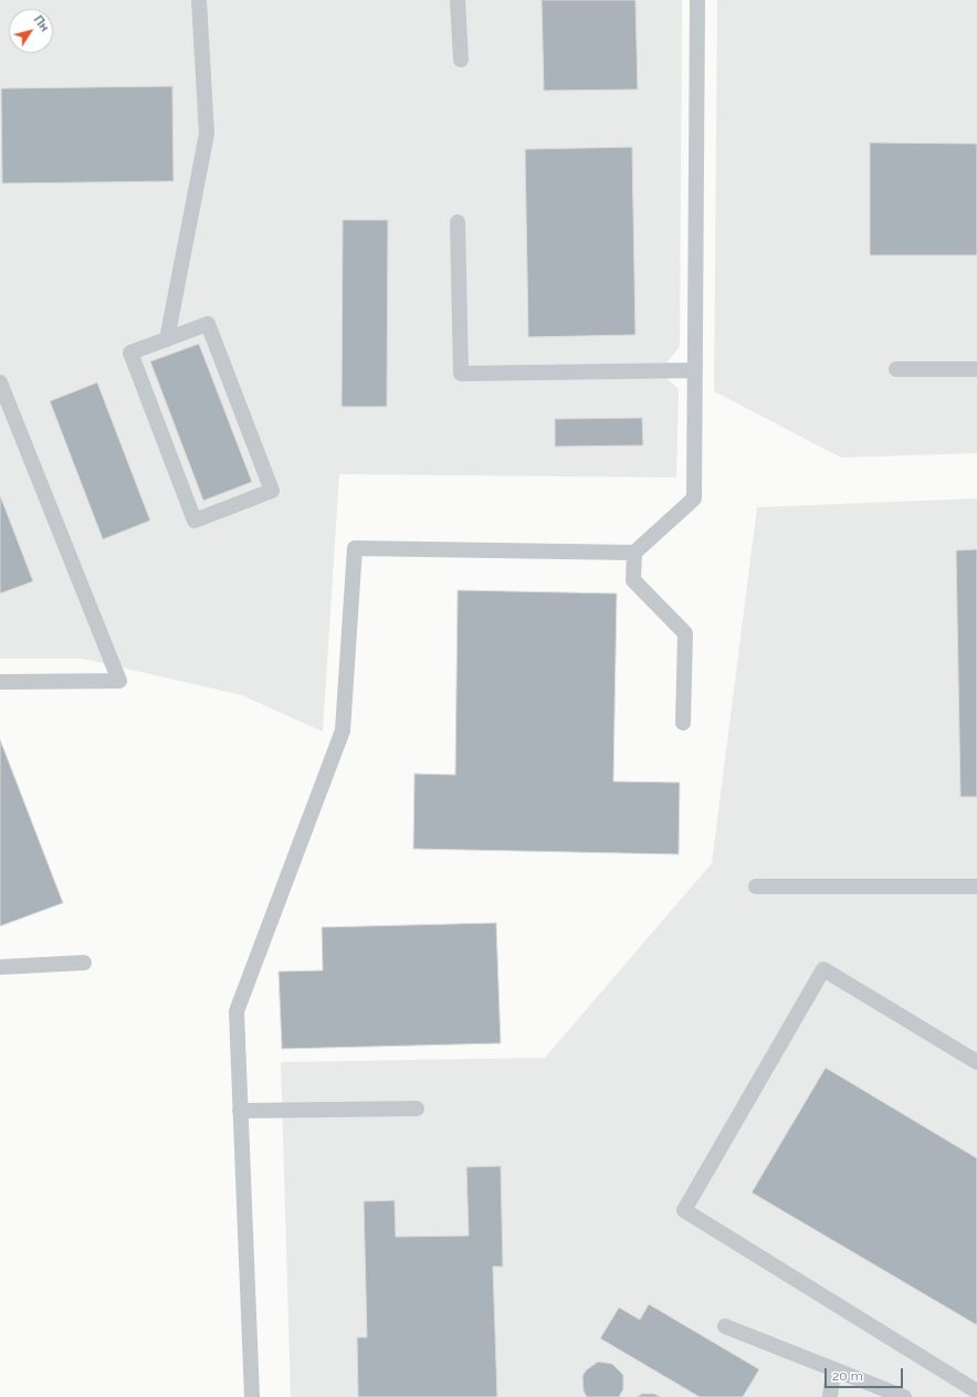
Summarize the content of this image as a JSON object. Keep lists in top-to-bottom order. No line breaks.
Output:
{"scale_bar":"20 m","north":"top right"}
